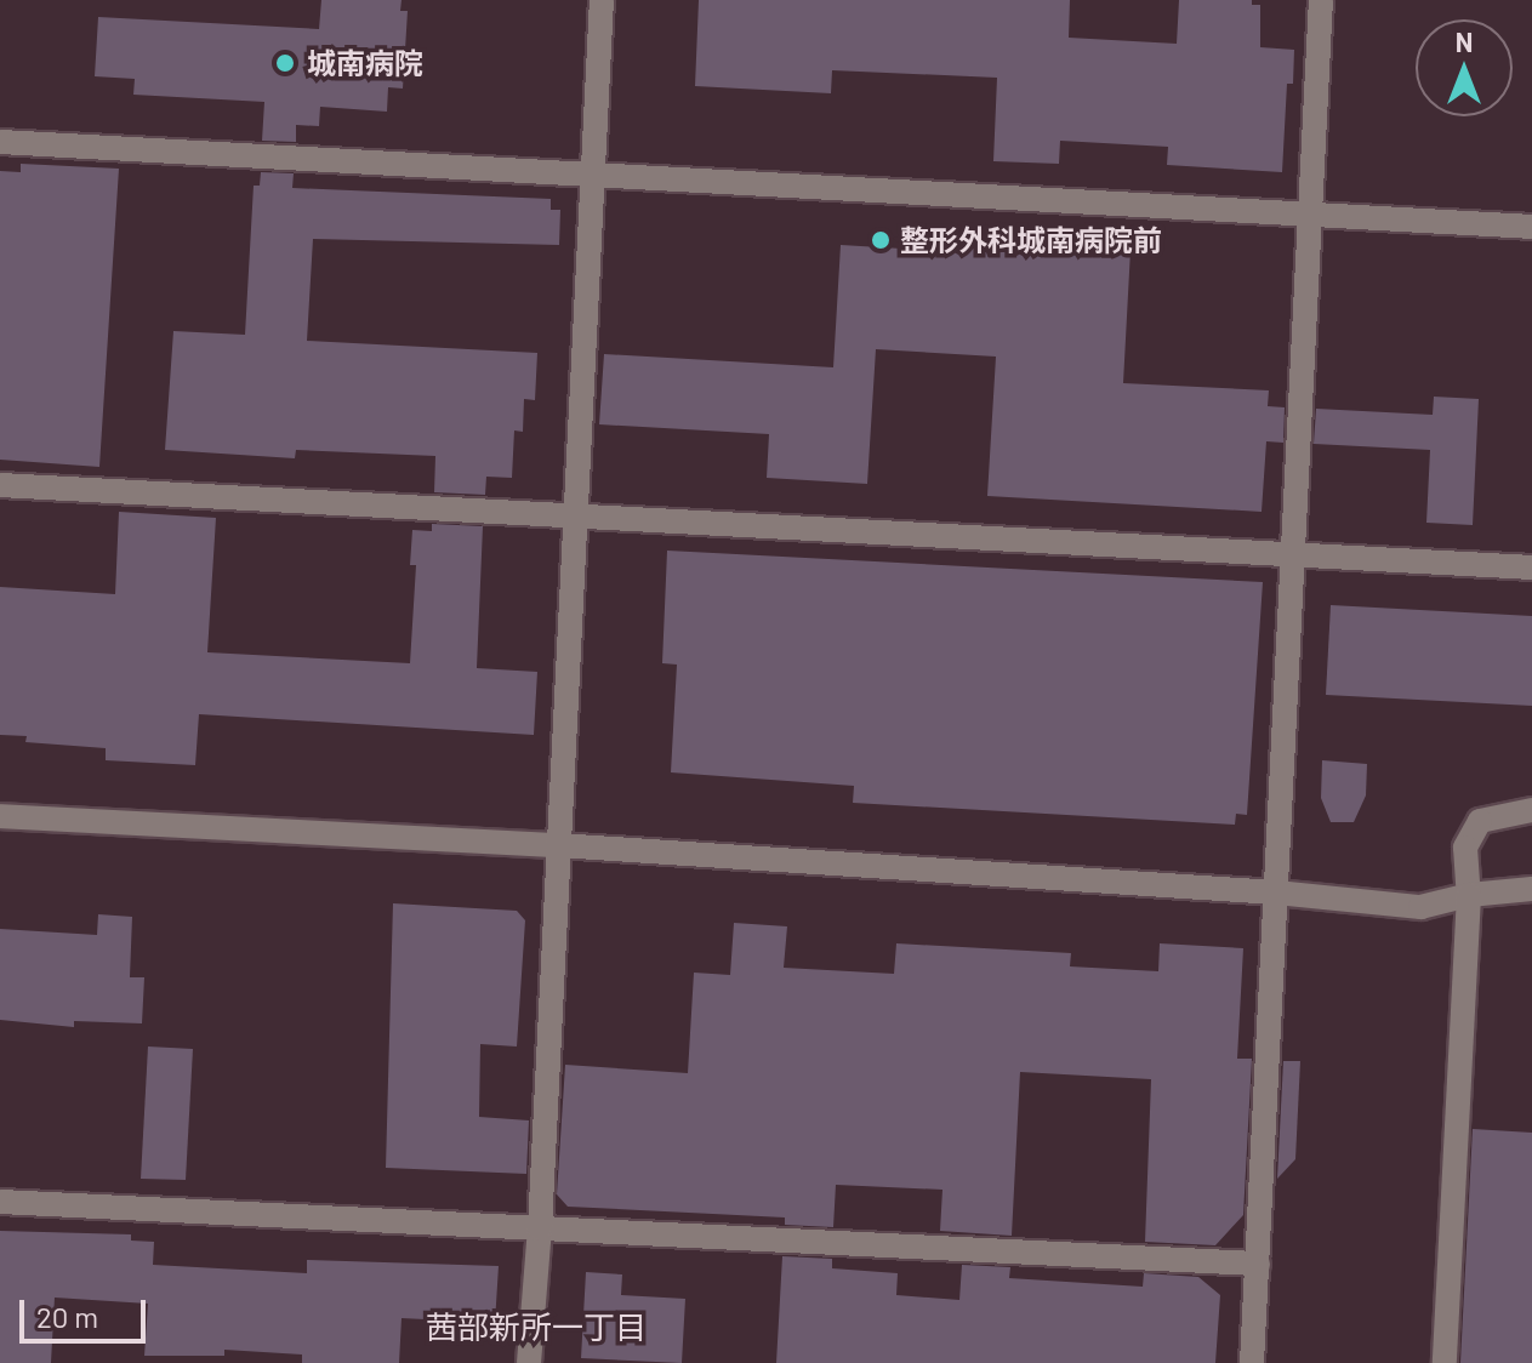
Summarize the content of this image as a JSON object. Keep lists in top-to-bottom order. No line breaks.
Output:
{"districts":["茜部新所一丁目"],"places":["城南病院","整形外科城南病院前"],"scale_bar":"20 m","north":"top"}
